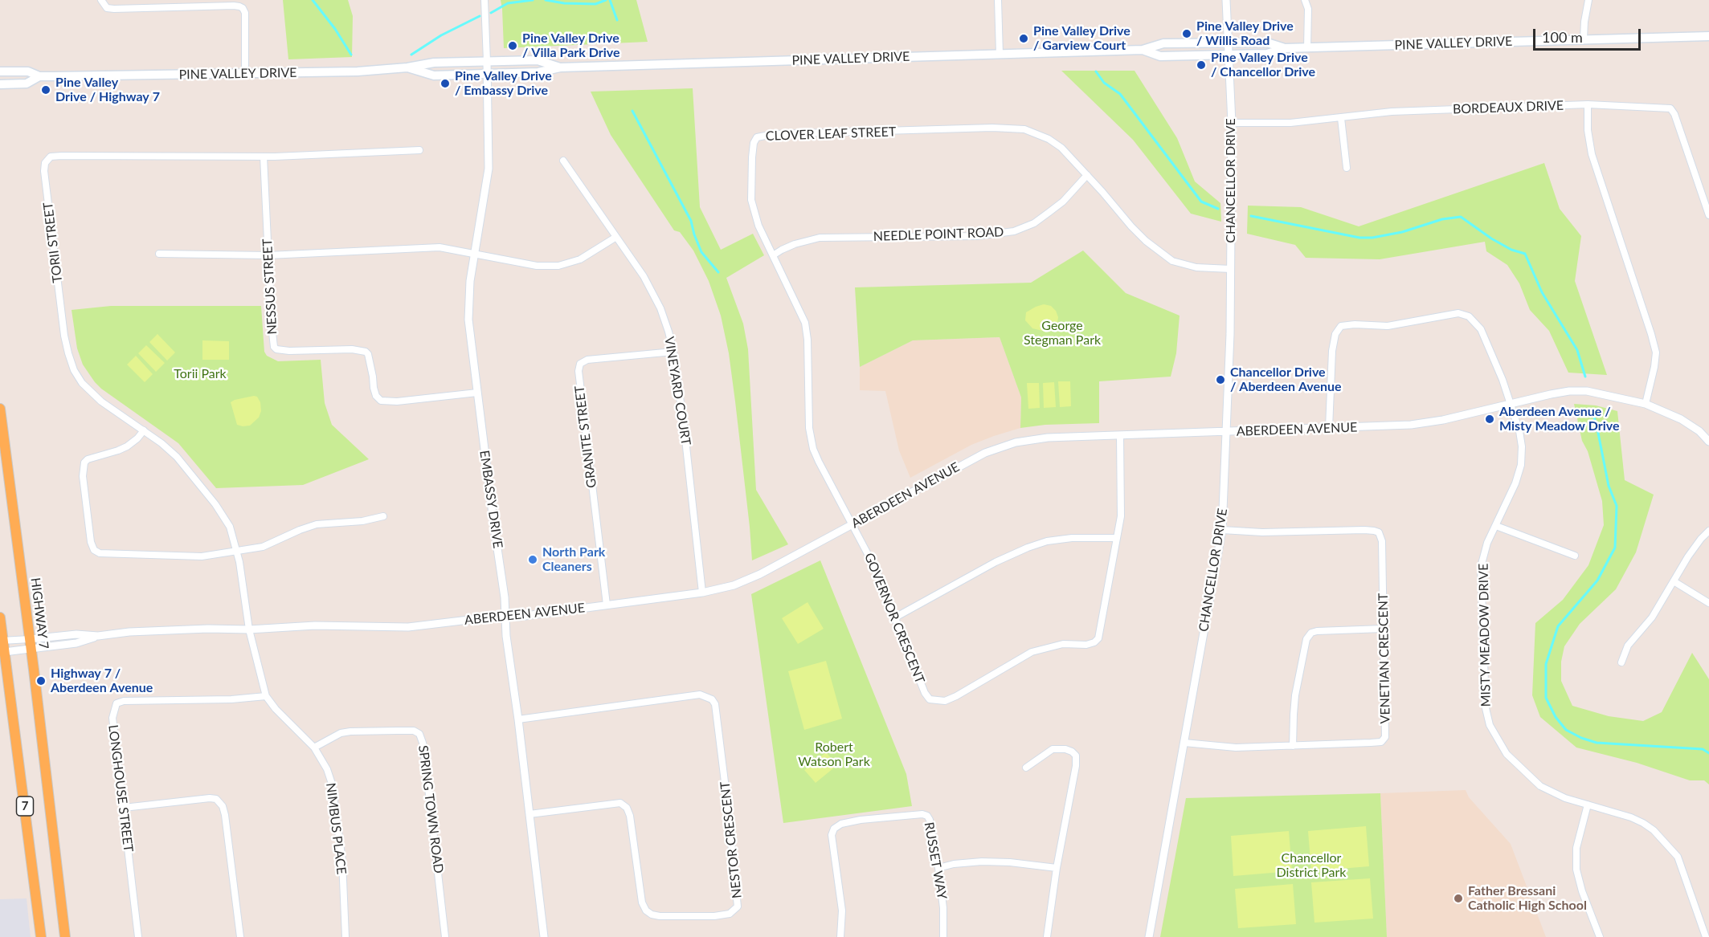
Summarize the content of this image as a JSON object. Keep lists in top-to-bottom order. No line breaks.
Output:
{"streets":{"main road":["PINE VALLEY DRIVE","HIGHWAY 7","7"],"street":["BORDEAUX DRIVE","CLOVER LEAF STREET","CHANCELLOR DRIVE","NEEDLE POINT ROAD","TORII STREET","NESSUS STREET","VINEYARD COURT","ABERDEEN AVENUE","GRANITE STREET","EMBASSY DRIVE","GOVERNOR CRESCENT","MISTY MEADOW DRIVE","VENETIAN CRESCENT","LONGHOUSE STREET","SPRING TOWN ROAD","NIMBUS PLACE","NESTOR CRESCENT","RUSSET WAY"]},"crossings":[["PINE VALLEY DRIVE","CHANCELLOR DRIVE"],["PINE VALLEY DRIVE","EMBASSY DRIVE"],["BORDEAUX DRIVE","CHANCELLOR DRIVE"],["CLOVER LEAF STREET","CHANCELLOR DRIVE"],["CLOVER LEAF STREET","NEEDLE POINT ROAD"],["CLOVER LEAF STREET","ABERDEEN AVENUE"],["CLOVER LEAF STREET","GOVERNOR CRESCENT"],["CHANCELLOR DRIVE","ABERDEEN AVENUE"],["CHANCELLOR DRIVE","VENETIAN CRESCENT"],["TORII STREET","NESSUS STREET"],["TORII STREET","ABERDEEN AVENUE"],["TORII STREET","NIMBUS PLACE"],["NESSUS STREET","EMBASSY DRIVE"],["VINEYARD COURT","ABERDEEN AVENUE"],["VINEYARD COURT","GRANITE STREET"],["ABERDEEN AVENUE","GRANITE STREET"],["ABERDEEN AVENUE","EMBASSY DRIVE"],["ABERDEEN AVENUE","HIGHWAY 7"],["ABERDEEN AVENUE","GOVERNOR CRESCENT"],["ABERDEEN AVENUE","MISTY MEADOW DRIVE"],["ABERDEEN AVENUE","7"],["ABERDEEN AVENUE","NIMBUS PLACE"],["EMBASSY DRIVE","NESTOR CRESCENT"],["LONGHOUSE STREET","NIMBUS PLACE"],["SPRING TOWN ROAD","NIMBUS PLACE"]],"parks":["George Stegman Park","Torii Park","Robert Watson Park","Chancellor District Park"],"places":["Pine Valley Drive / Willis Road","Pine Valley Drive / Garview Court","Pine Valley Drive / Villa Park Drive","Pine Valley Drive / Chancellor Drive","Pine Valley Drive / Embassy Drive","Pine Valley Drive / Highway 7","Chancellor Drive / Aberdeen Avenue","Aberdeen Avenue / Misty Meadow Drive","North Park Cleaners","Highway 7 / Aberdeen Avenue","Father Bressani Catholic High School"],"scale_bar":"100 m"}
